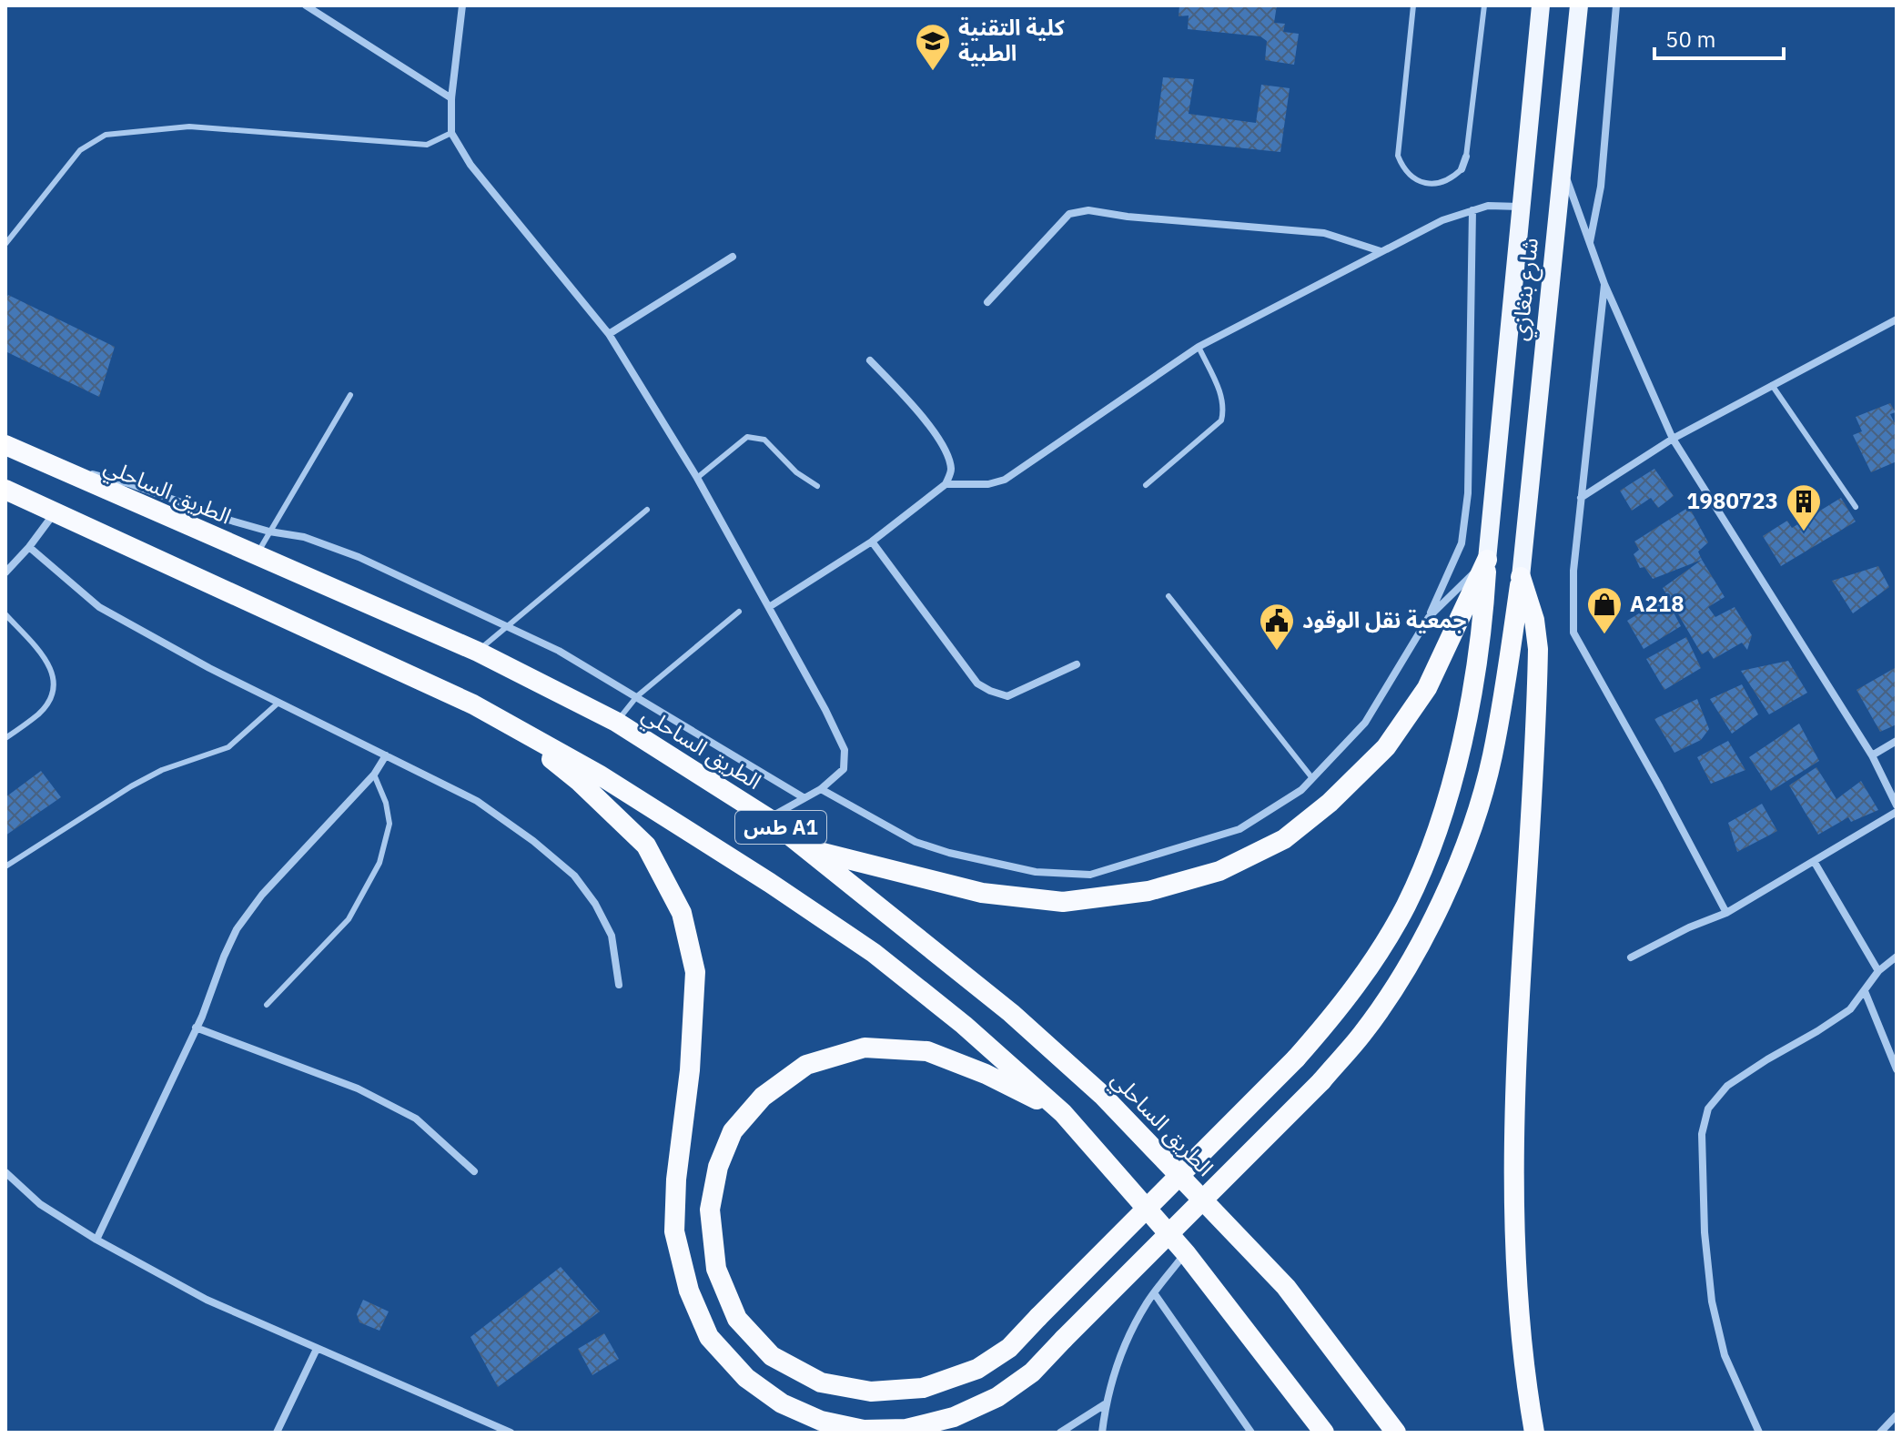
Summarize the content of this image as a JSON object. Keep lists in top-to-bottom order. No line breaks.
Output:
{"streets":{"highway":["الطريق الساحلي","طس A1"],"main road":["شارع بنغازي"]},"places":{"school or university":["كلية التقنية الطبية"],"building":["1980723"],"shop":["A218"],"public building":["جمعية نقل الوقود"]},"scale_bar":"50 m"}
